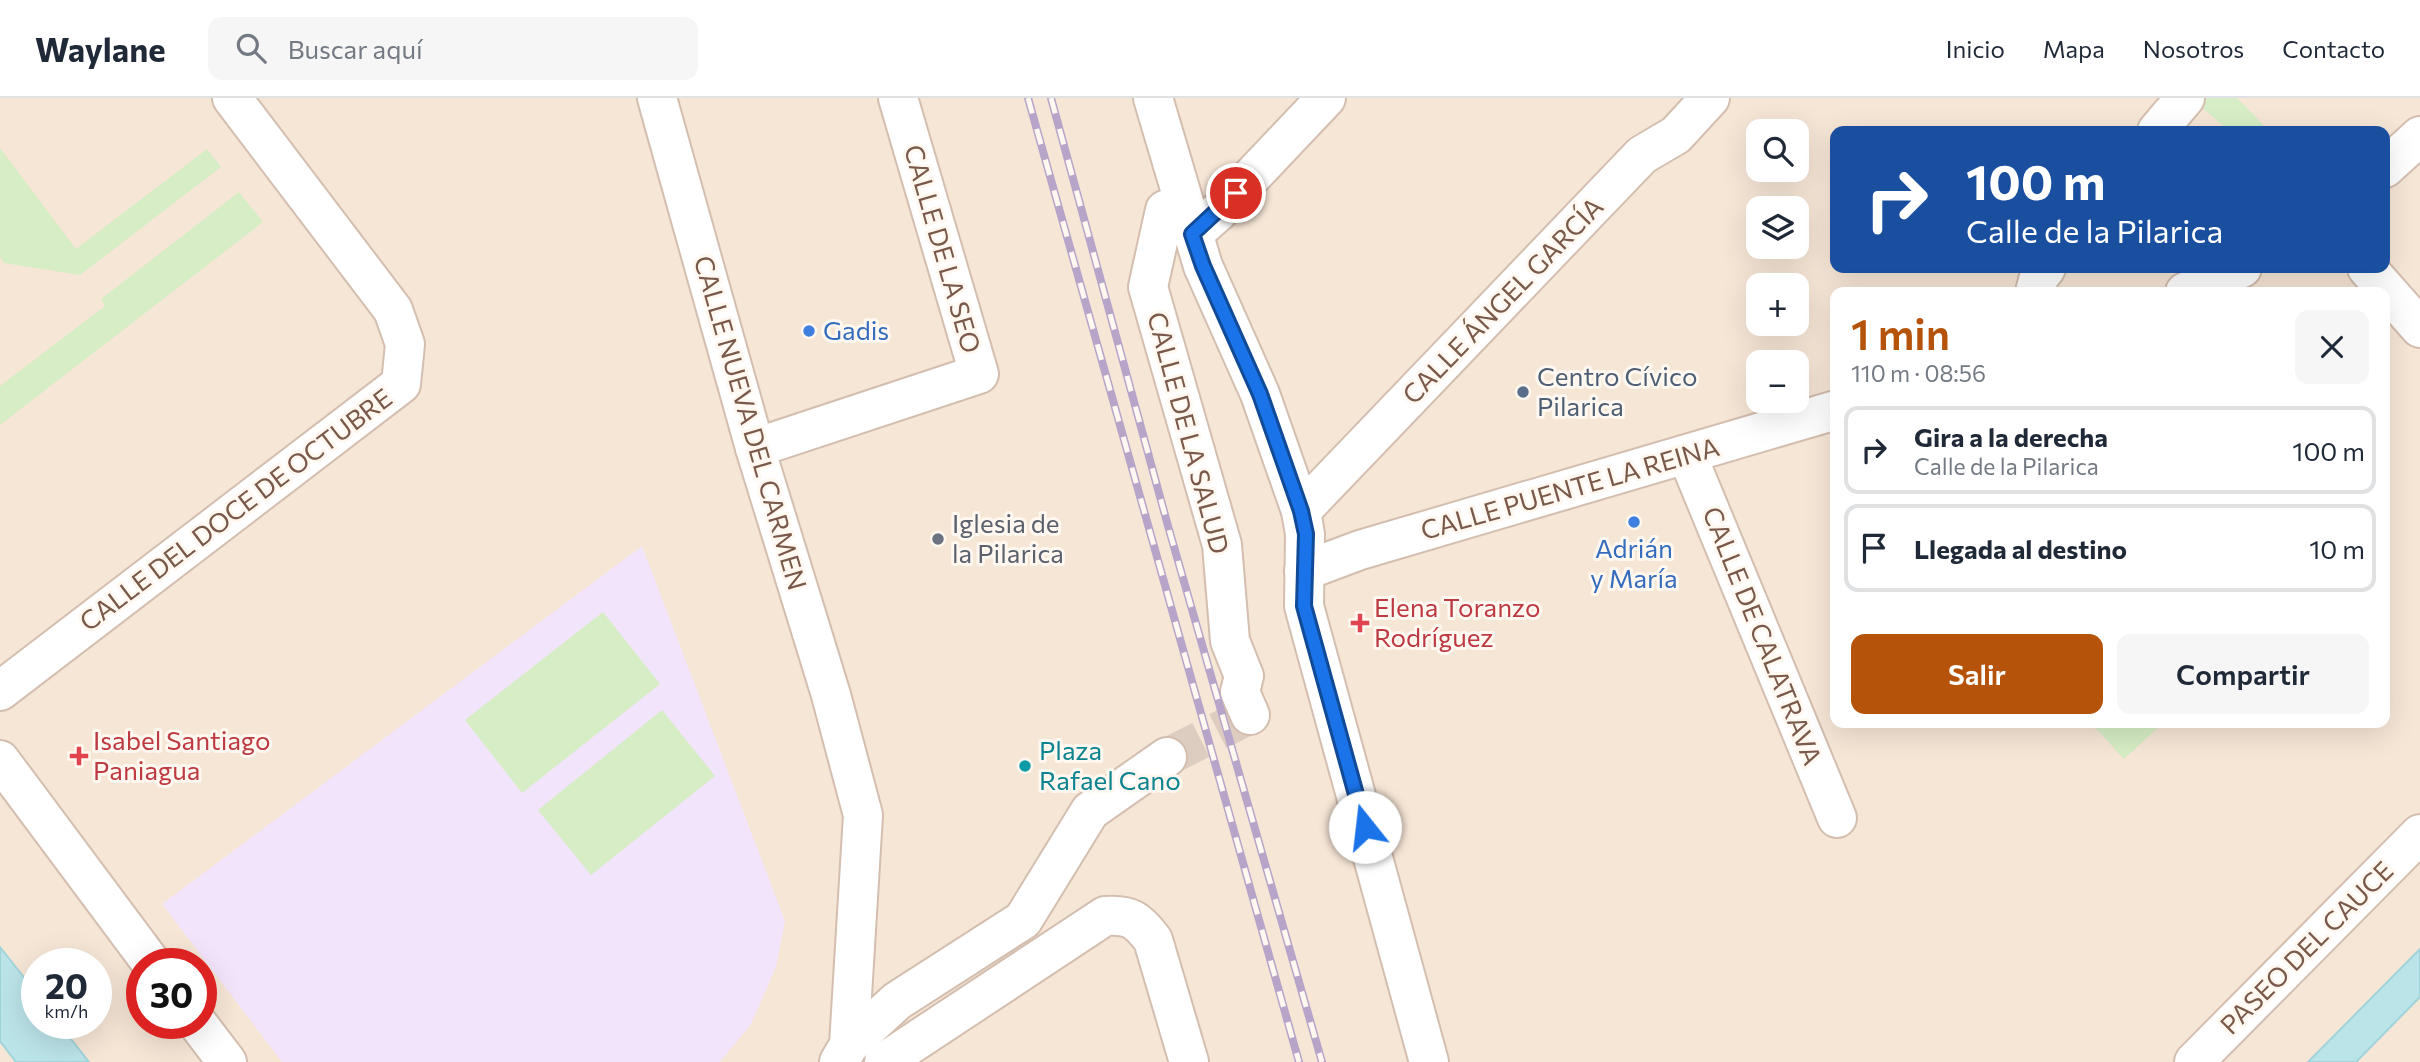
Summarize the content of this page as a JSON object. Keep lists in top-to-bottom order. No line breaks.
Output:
{"streets":{"street":["CALLE DE LA SEO","CALLE ÁNGEL GARCÍA","CALLE NUEVA DEL CARMEN","CALLE DE LA SALUD","CALLE PUENTE LA REINA","CALLE DEL DOCE DE OCTUBRE","CALLE DE CALATRAVA","PASEO DEL CAUCE"]},"crossings":[["CALLE DE LA SEO","CALLE NUEVA DEL CARMEN"],["CALLE PUENTE LA REINA","CALLE DE CALATRAVA"]],"places":{"other":["Gadis","Centro Cívico Pilarica","Adrián y María","Iglesia de la Pilarica","Plaza Rafael Cano"],"health":["Elena Toranzo Rodríguez","Isabel Santiago Paniagua"]},"page":{"header":"Waylane","search":"Buscar aquí","nav":["Inicio","Mapa","Nosotros","Contacto"],"map_buttons":["+","−"],"turn":["100 m","Calle de la Pilarica"],"heading":["1 min","110 m · 08:56"],"list":[{"name":"Gira a la derecha","note":"Calle de la Pilarica","value":"100 m"},{"name":"Llegada al destino","value":"10 m"}],"buttons":["Salir","Compartir"],"speed":"20 km/h","limit":"30"}}
